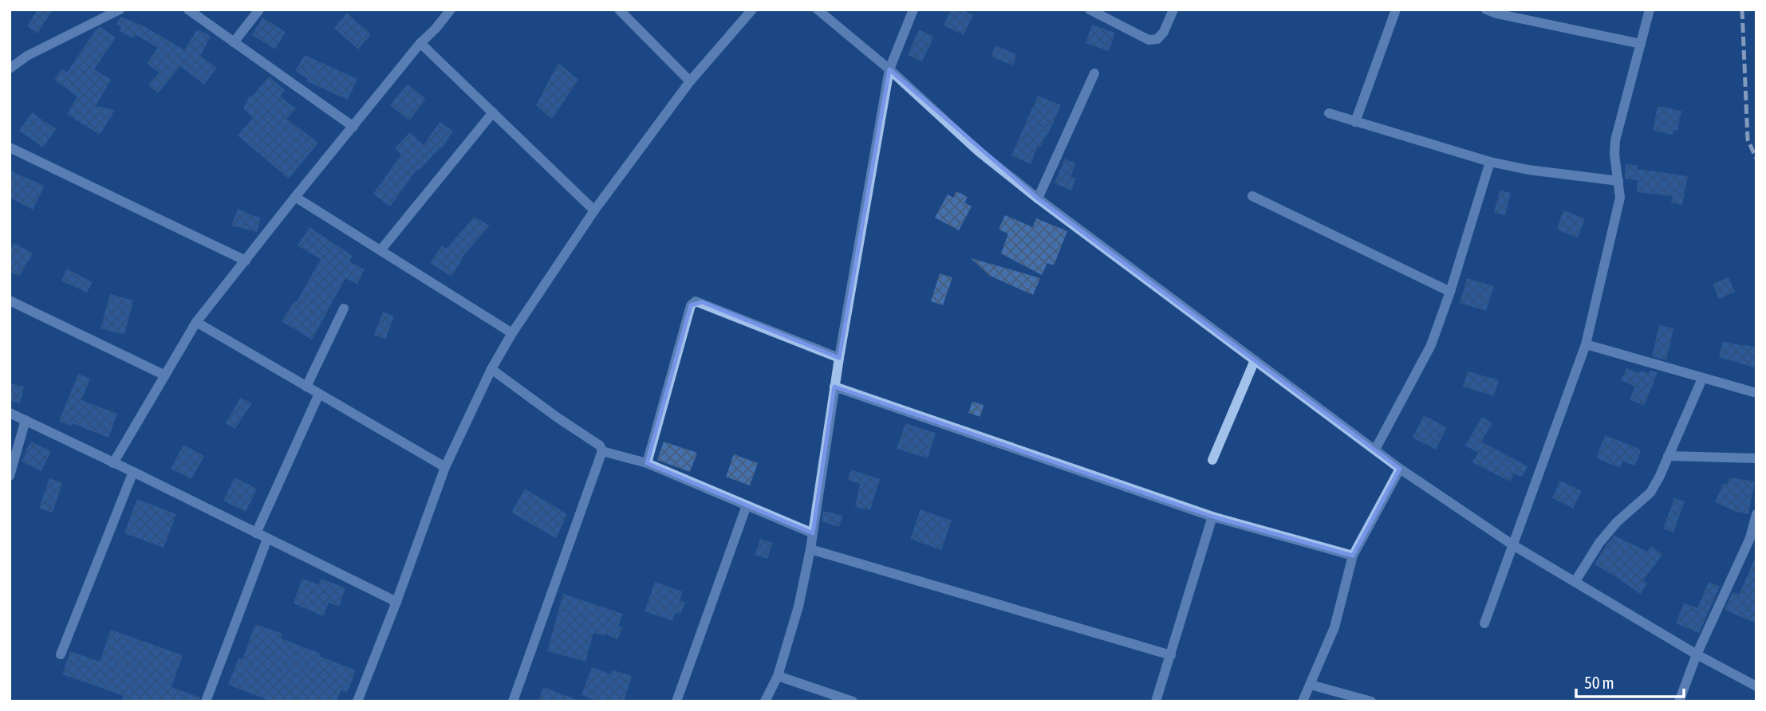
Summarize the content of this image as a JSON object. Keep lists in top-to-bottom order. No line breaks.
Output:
{"scale_bar":"50 m"}
